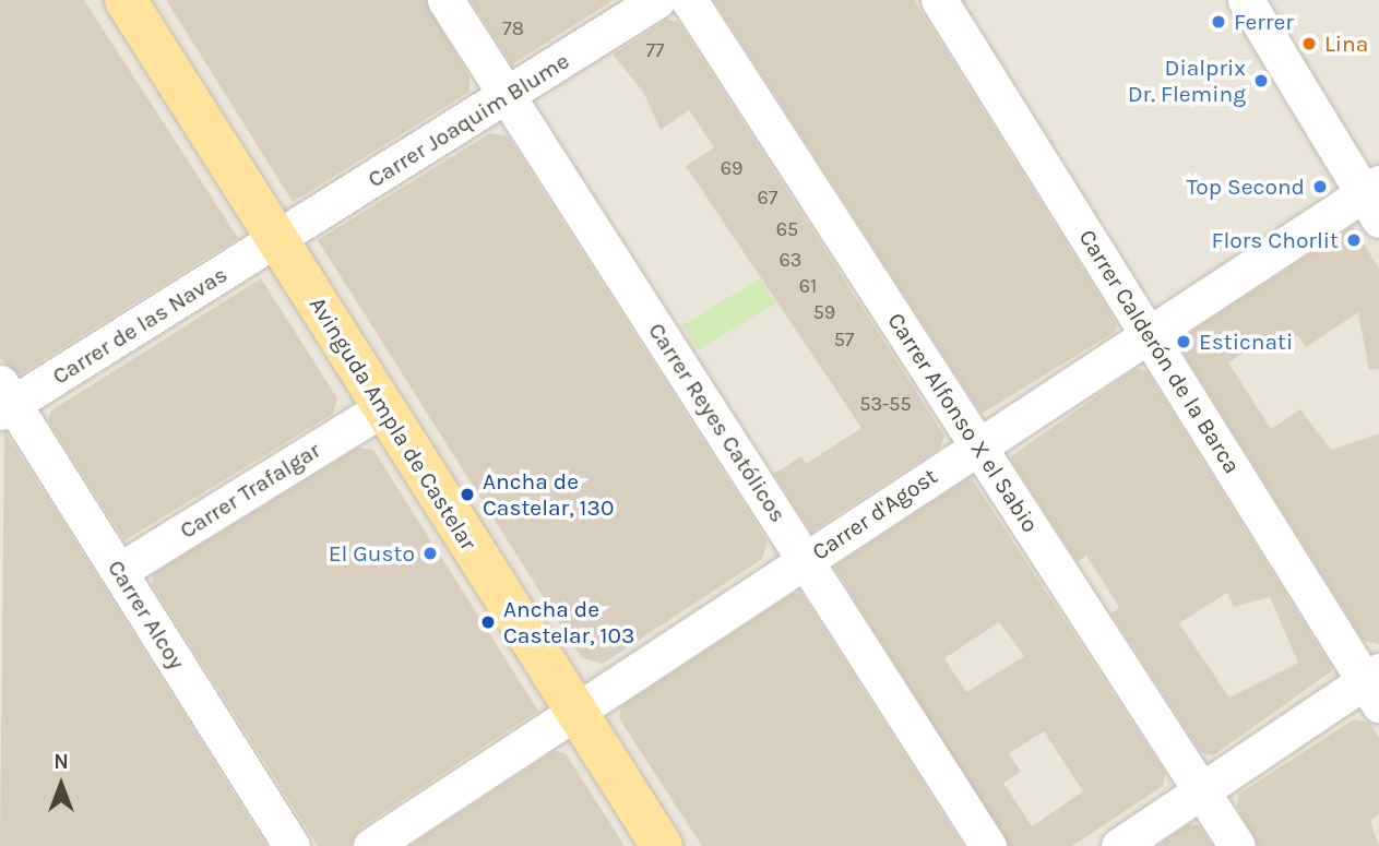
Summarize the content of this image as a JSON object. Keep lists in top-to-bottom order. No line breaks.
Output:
{"streets":{"main road":["Avinguda Ampla de Castelar"],"street":["Carrer Joaquim Blume","Carrer de las Navas","Carrer Calderón de la Barca","Carrer Reyes Católicos","Carrer Alfonso X el Sabio","Carrer Trafalgar","Carrer d'Agost","Carrer Alcoy"]},"crossings":[["Carrer Joaquim Blume","Carrer de las Navas"],["Carrer Joaquim Blume","Carrer Reyes Católicos"],["Carrer Joaquim Blume","Avinguda Ampla de Castelar"],["Carrer de las Navas","Avinguda Ampla de Castelar"],["Carrer de las Navas","Carrer Alcoy"],["Carrer Calderón de la Barca","Carrer d'Agost"],["Carrer Reyes Católicos","Carrer d'Agost"],["Carrer Alfonso X el Sabio","Carrer d'Agost"],["Avinguda Ampla de Castelar","Carrer Trafalgar"],["Avinguda Ampla de Castelar","Carrer d'Agost"],["Carrer Trafalgar","Carrer Alcoy"]],"places":["Ferrer","Lina","Dialprix Dr. Fleming","Top Second","Flors Chorlit","Esticnati","Ancha de Castelar, 130","El Gusto","Ancha de Castelar, 103"],"house_numbers":["78","77","69","67","65","63","61","59","57","53-55"],"north":"top"}
